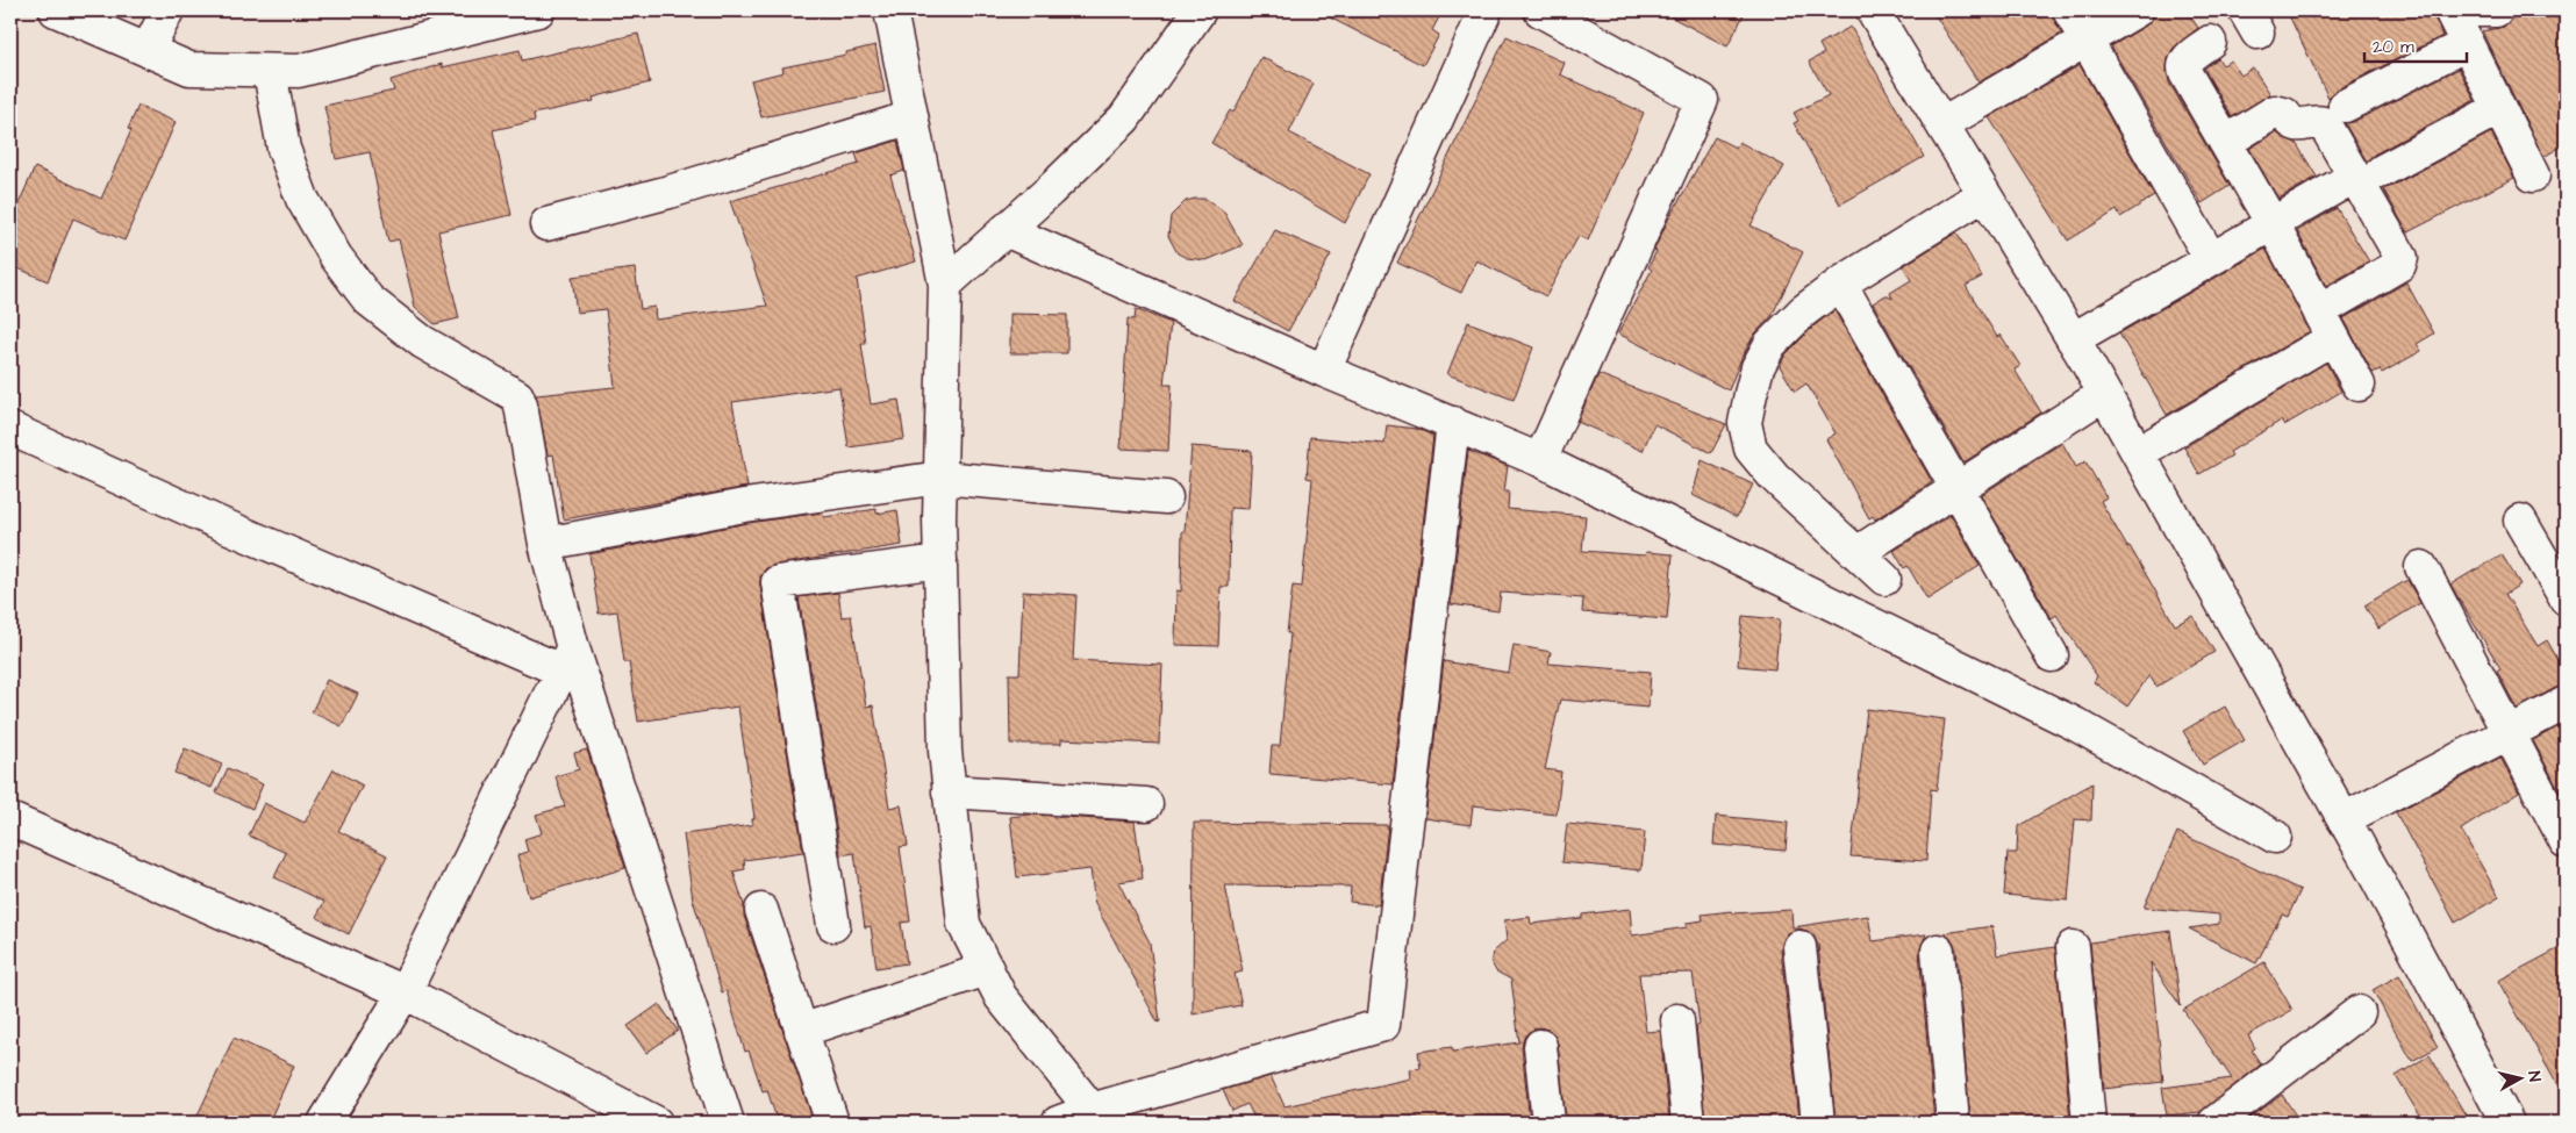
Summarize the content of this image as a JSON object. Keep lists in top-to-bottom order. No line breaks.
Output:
{"scale_bar":"20 m","north":"right"}
